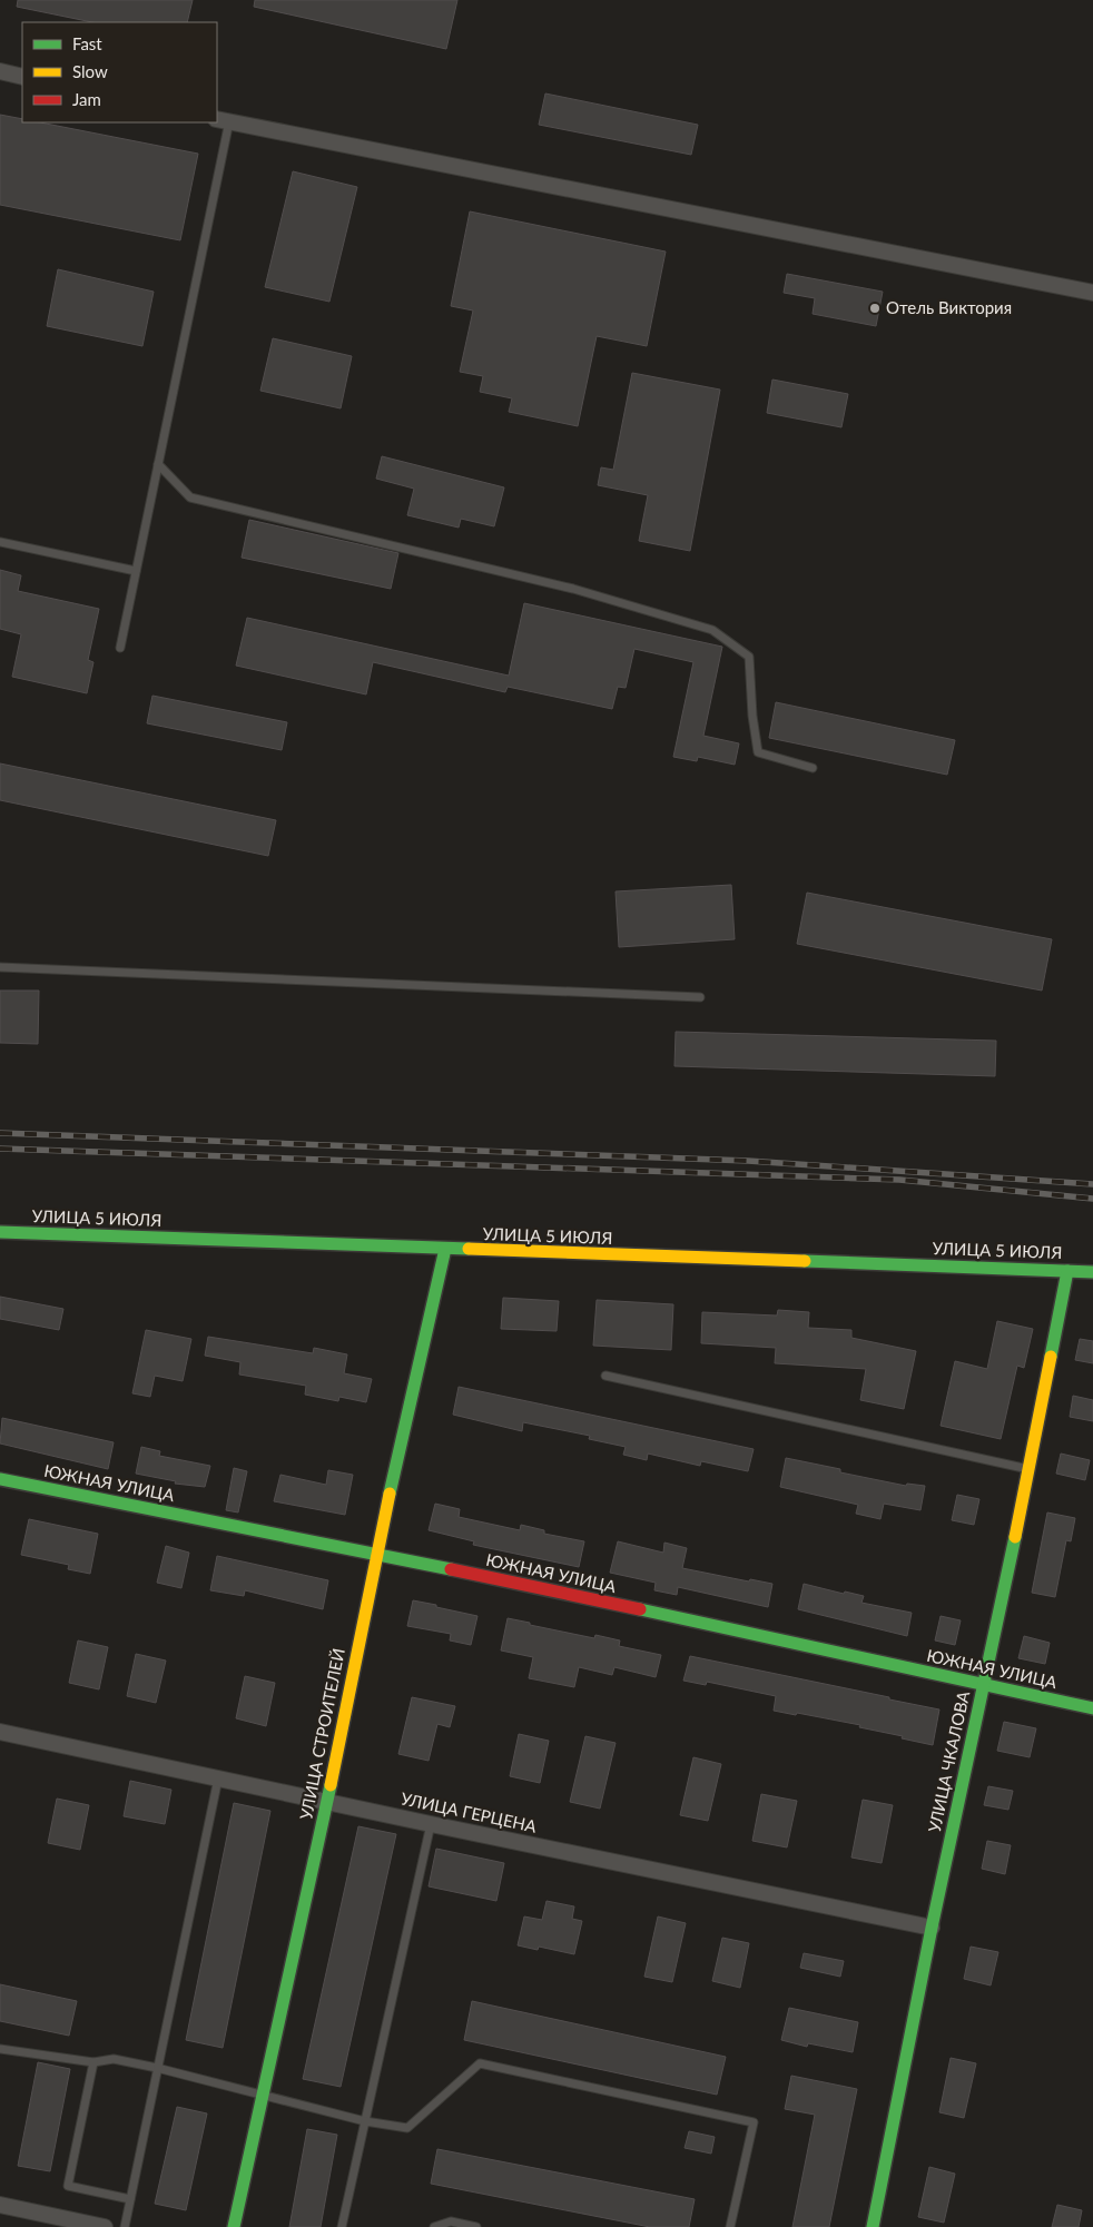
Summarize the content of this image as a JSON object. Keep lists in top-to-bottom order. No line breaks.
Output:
{"streets":{"main road":["УЛИЦА 5 ИЮЛЯ","ЮЖНАЯ УЛИЦА","УЛИЦА СТРОИТЕЛЕЙ","УЛИЦА ЧКАЛОВА"],"street":["УЛИЦА ГЕРЦЕНА"]},"crossings":[["УЛИЦА 5 ИЮЛЯ","УЛИЦА СТРОИТЕЛЕЙ"],["УЛИЦА 5 ИЮЛЯ","УЛИЦА ЧКАЛОВА"],["ЮЖНАЯ УЛИЦА","УЛИЦА СТРОИТЕЛЕЙ"],["ЮЖНАЯ УЛИЦА","УЛИЦА ЧКАЛОВА"],["УЛИЦА СТРОИТЕЛЕЙ","УЛИЦА ГЕРЦЕНА"],["УЛИЦА ЧКАЛОВА","УЛИЦА ГЕРЦЕНА"]],"places":["Отель Виктория"],"legend":["Fast","Slow","Jam"]}
